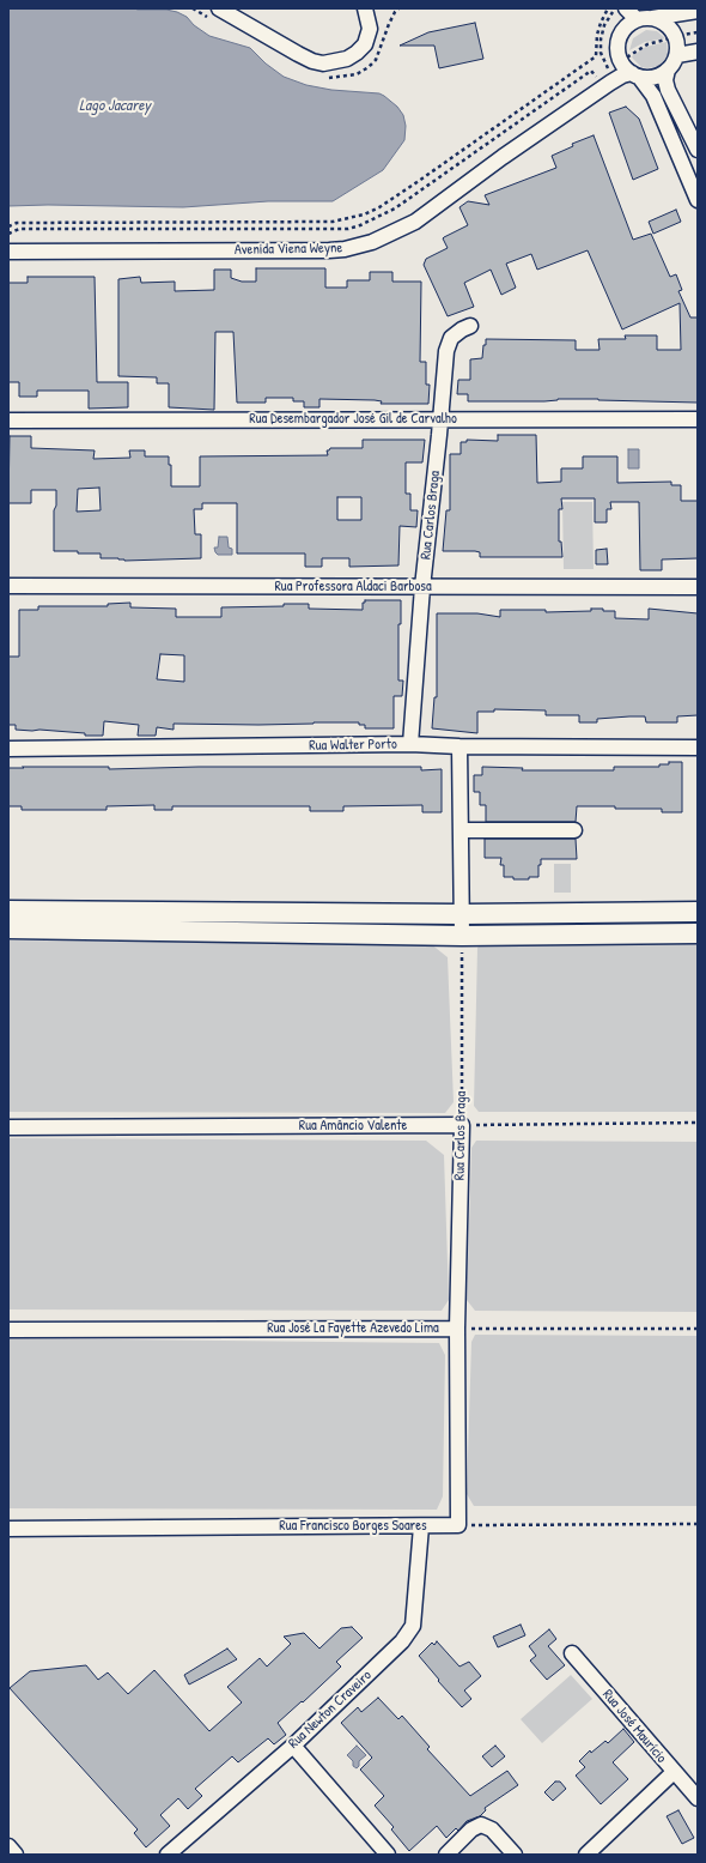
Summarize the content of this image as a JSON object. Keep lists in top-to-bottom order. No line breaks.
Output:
{"streets":{"street":["Avenida Viena Weyne","Rua Desembargador José Gil de Carvalho","Rua Carlos Braga","Rua Professora Aldaci Barbosa","Rua Walter Porto","Rua Amâncio Valente","Rua José La Fayette Azevedo Lima","Rua Francisco Borges Soares","Rua Newton Craveiro","Rua José Maurício"]},"crossings":[["Rua Desembargador José Gil de Carvalho","Rua Carlos Braga"],["Rua Carlos Braga","Rua Professora Aldaci Barbosa"],["Rua Carlos Braga","Rua Walter Porto"],["Rua Carlos Braga","Rua Amâncio Valente"],["Rua Carlos Braga","Rua José La Fayette Azevedo Lima"],["Rua Carlos Braga","Rua Francisco Borges Soares"],["Rua Francisco Borges Soares","Rua Newton Craveiro"]],"water":["Lago Jacarey"]}
